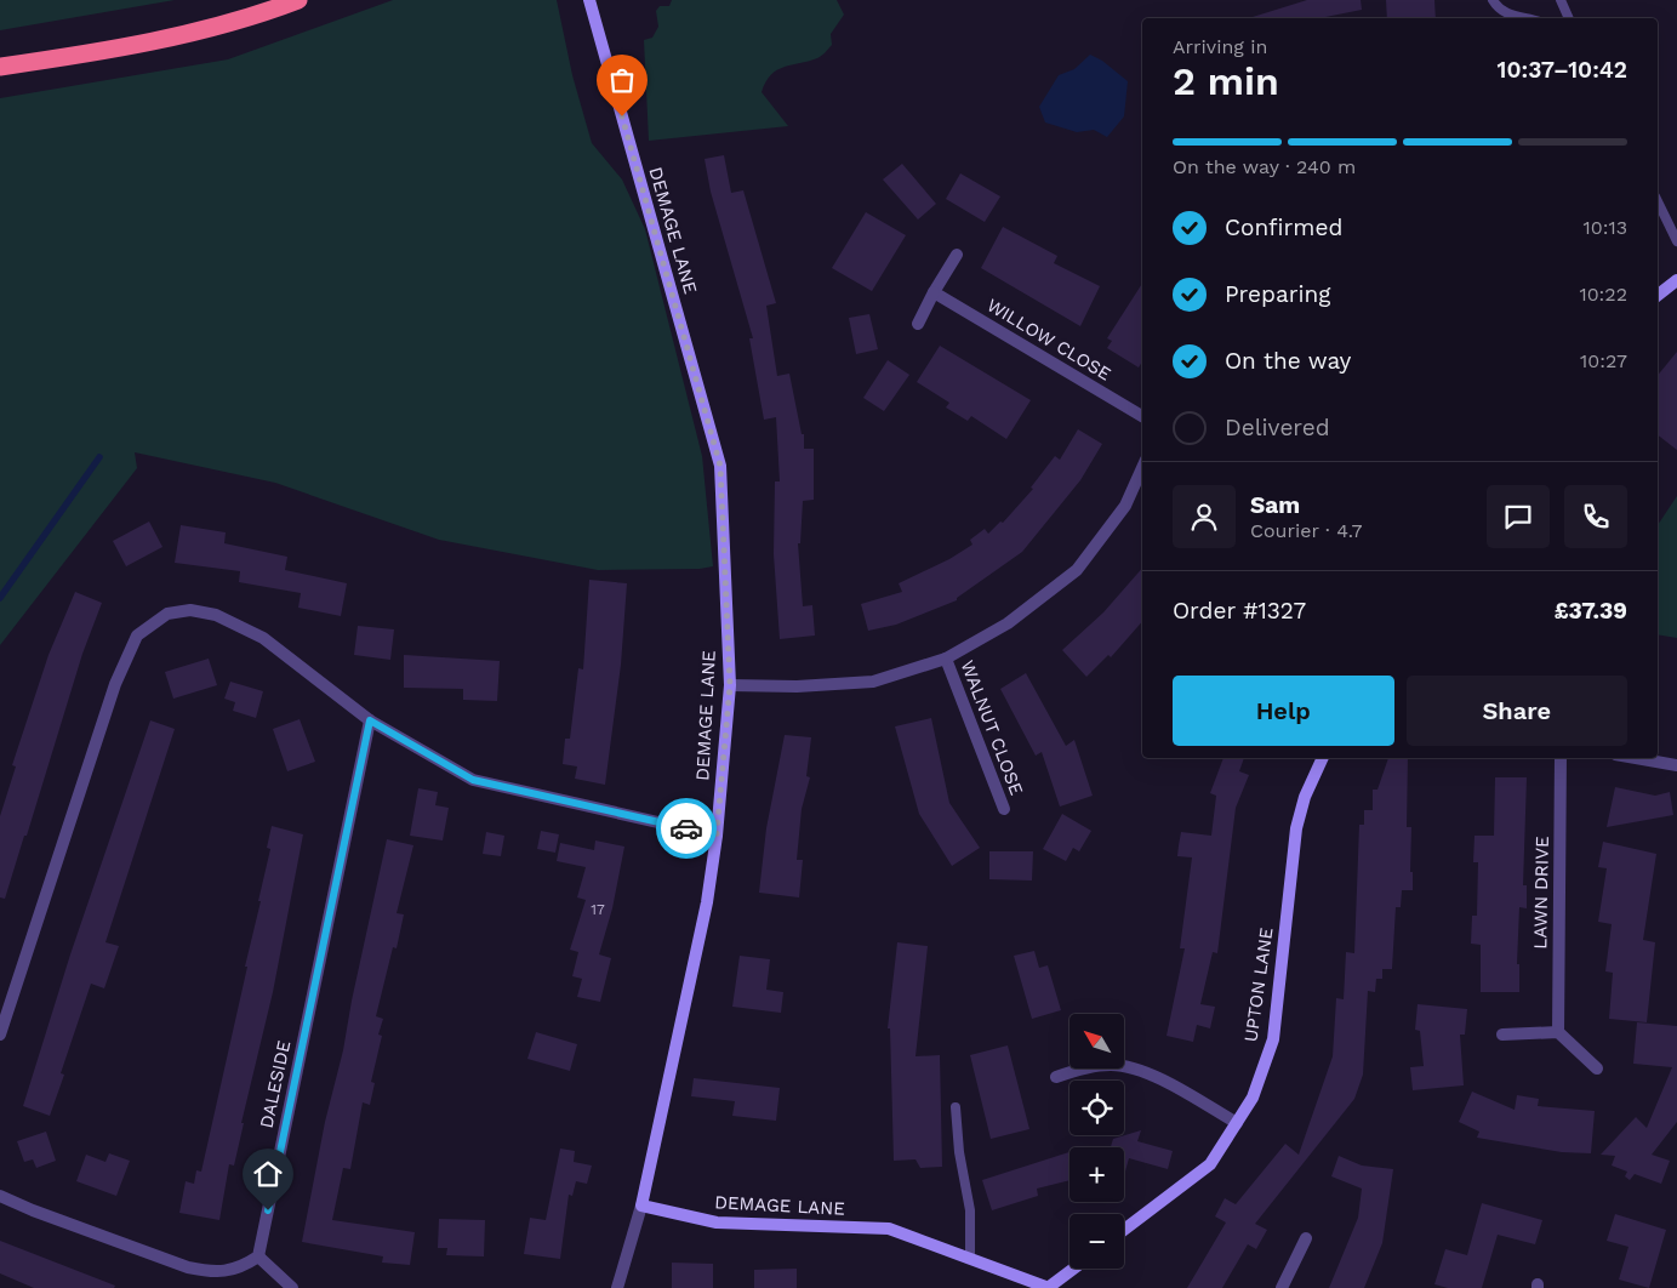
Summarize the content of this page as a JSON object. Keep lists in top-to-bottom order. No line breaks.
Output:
{"streets":{"street":["DEMAGE LANE","WILLOW CLOSE","WALNUT CLOSE","LAWN DRIVE","UPTON LANE","DALESIDE"]},"house_numbers":["17"],"north":"top left","page":{"heading":["2 min","Arriving in","10:37–10:42"],"panel":["Sam","Courier · 4.7","Order #1327","£37.39"],"bar":"On the way · 240 m","list":[["Confirmed","10:13"],["Preparing","10:22"],["On the way","10:27"],"Delivered"],"buttons":["Help","Share"],"map_buttons":["+","−"]}}
